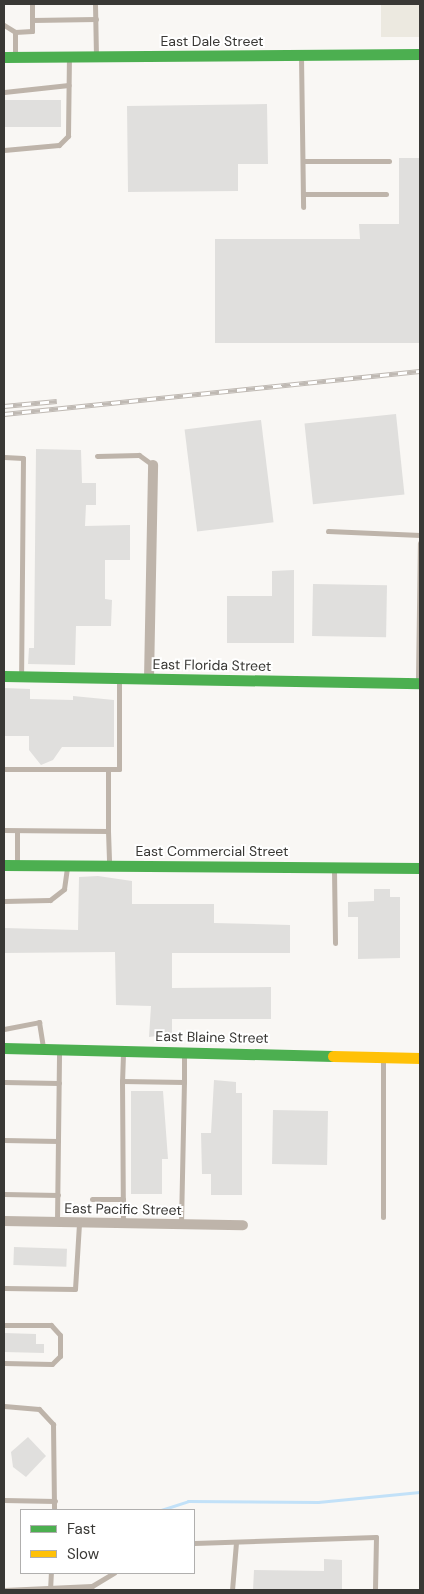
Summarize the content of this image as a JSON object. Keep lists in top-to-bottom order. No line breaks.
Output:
{"streets":{"street":["East Dale Street","East Florida Street","East Commercial Street","East Blaine Street","East Pacific Street"]},"legend":["Fast","Slow"]}
